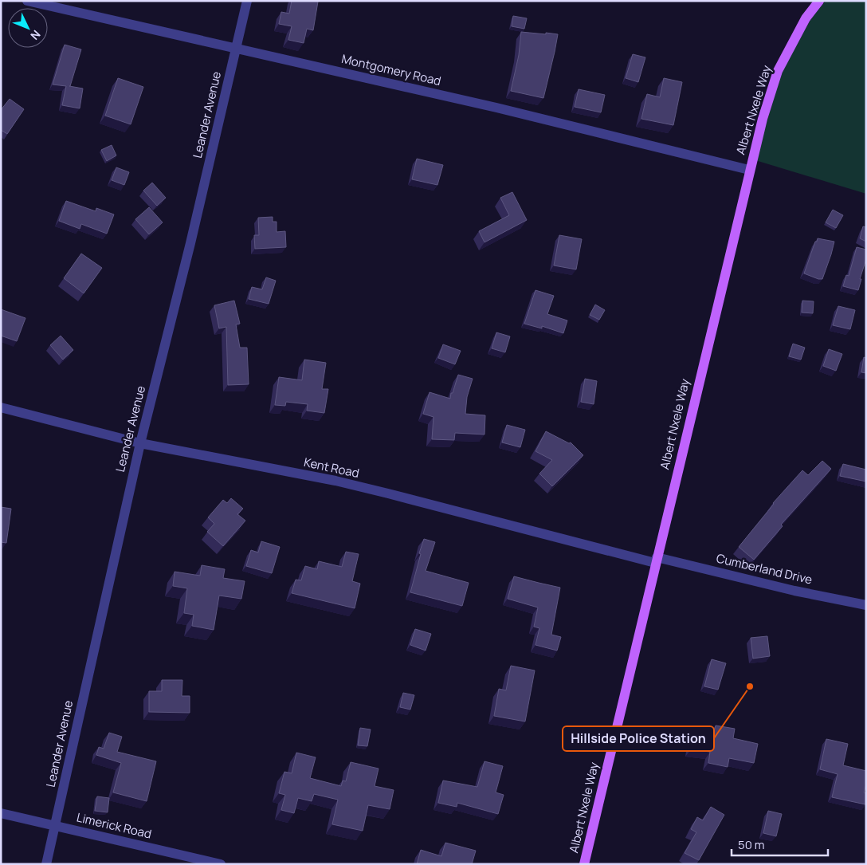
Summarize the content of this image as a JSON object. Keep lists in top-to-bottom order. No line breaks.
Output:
{"streets":{"main road":["Albert Nxele Way"],"street":["Montgomery Road","Leander Avenue","Kent Road","Cumberland Drive","Limerick Road"]},"crossings":[["Montgomery Road","Albert Nxele Way"],["Montgomery Road","Leander Avenue"],["Albert Nxele Way","Kent Road"],["Albert Nxele Way","Cumberland Drive"],["Leander Avenue","Kent Road"],["Leander Avenue","Limerick Road"],["Kent Road","Cumberland Drive"]],"places":["Hillside Police Station"],"scale_bar":"50 m","north":"bottom right"}
